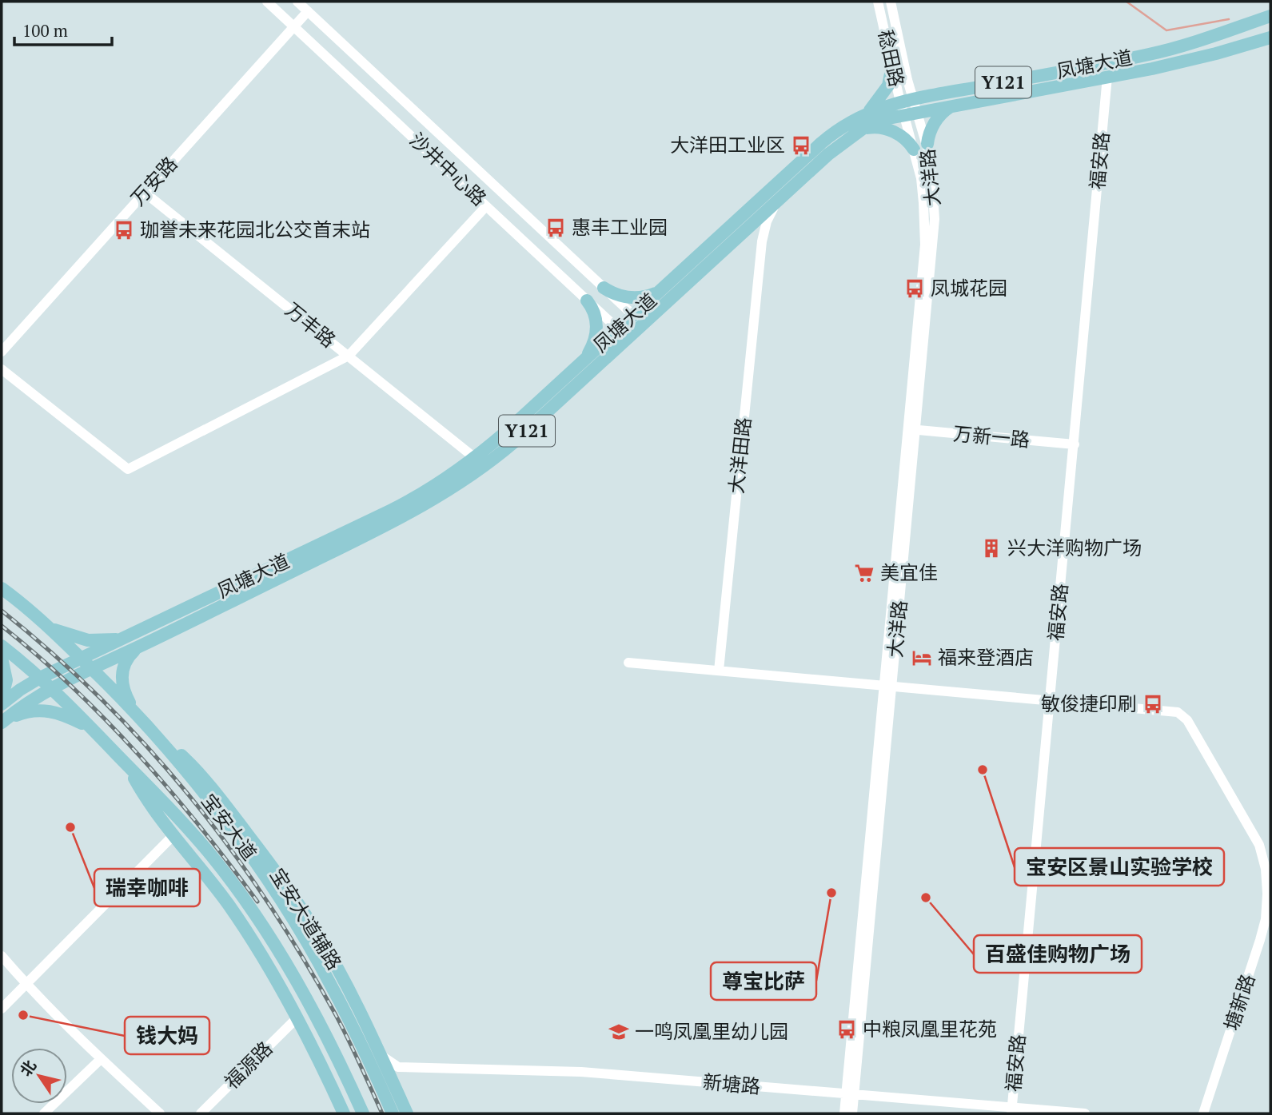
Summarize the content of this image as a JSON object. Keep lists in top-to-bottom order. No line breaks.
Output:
{"streets":{"main road":["凤塘大道","Y121","宝安大道","宝安大道辅路"],"street":["稔田路","福安路","沙井中心路","大洋路","万安路","万丰路","万新一路","大洋田路","塘新路","福源路","新塘路"]},"crossings":[["稔田路","凤塘大道"],["稔田路","大洋路"],["凤塘大道","福安路"],["凤塘大道","沙井中心路"],["凤塘大道","大洋路"],["凤塘大道","万丰路"],["凤塘大道","大洋田路"],["凤塘大道","宝安大道"],["福安路","万新一路"],["福安路","塘新路"],["福安路","新塘路"],["沙井中心路","万安路"],["大洋路","万新一路"],["大洋路","新塘路"],["万安路","万丰路"],["宝安大道","宝安大道辅路"],["宝安大道辅路","新塘路"]],"places":{"bus stop":["大洋田工业区","惠丰工业园","珈誉未来花园北公交首末站","凤城花园","敏俊捷印刷","中粮凤凰里花苑"],"building":["兴大洋购物广场"],"supermarket":["美宜佳"],"hotel":["福来登酒店"],"other":["宝安区景山实验学校","瑞幸咖啡","尊宝比萨","百盛佳购物广场","钱大妈"],"school or university":["一鸣凤凰里幼儿园"]},"scale_bar":"100 m","north":"top left"}
